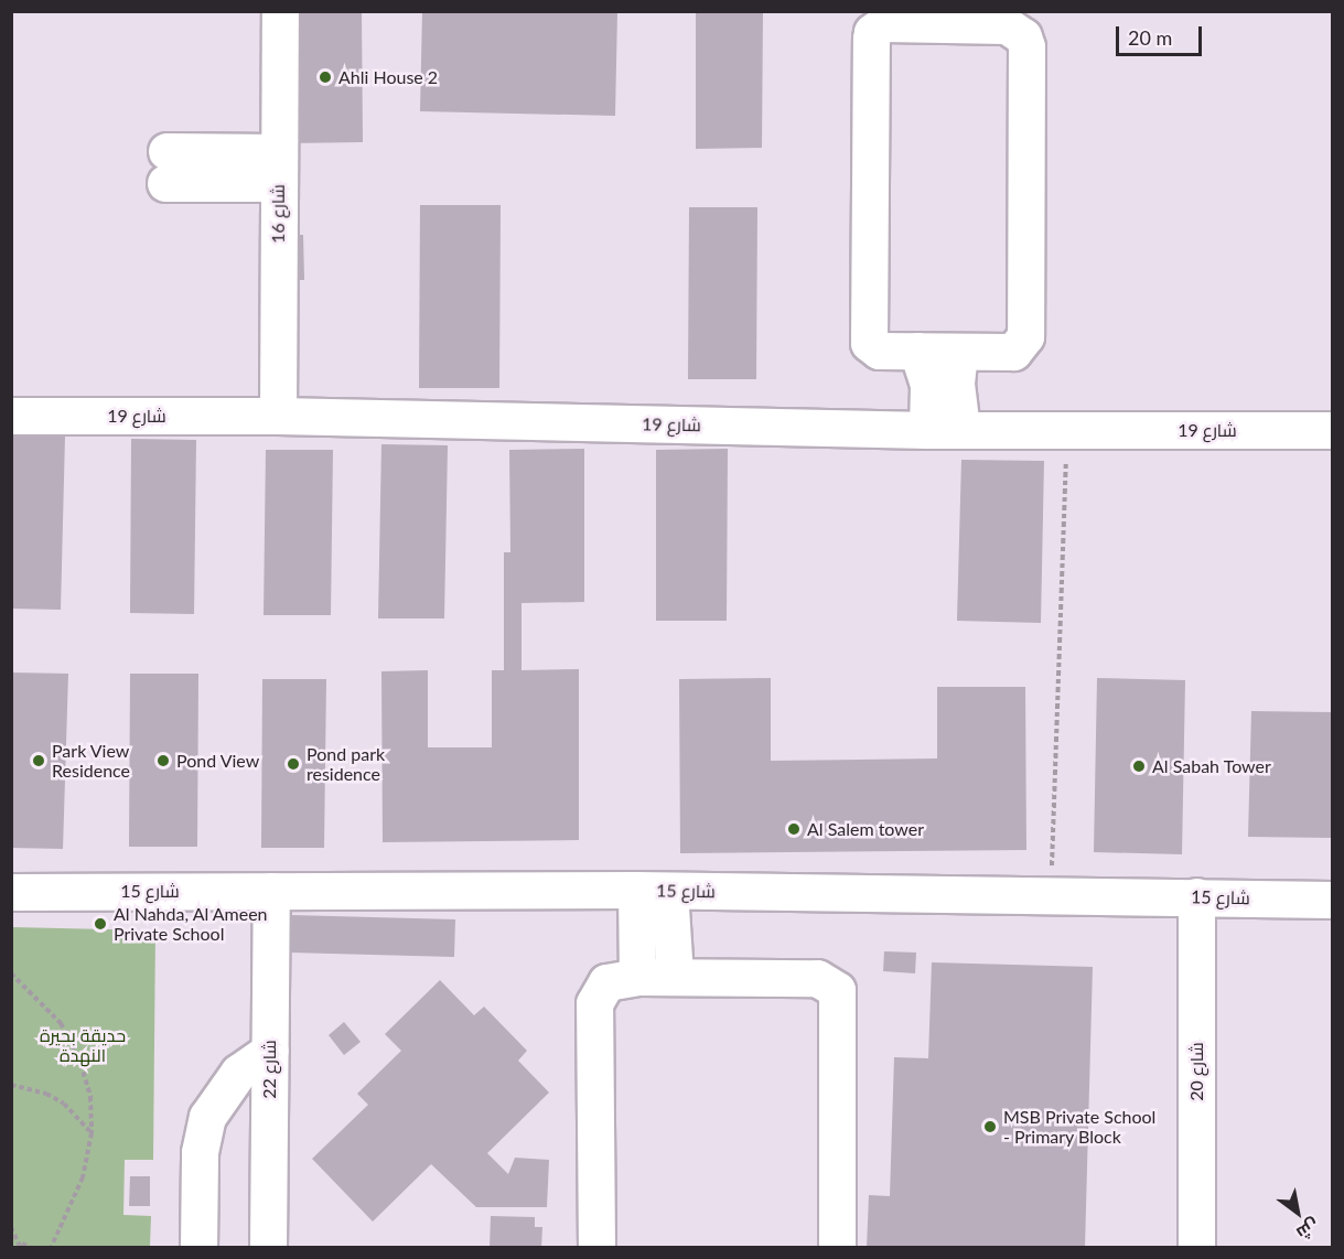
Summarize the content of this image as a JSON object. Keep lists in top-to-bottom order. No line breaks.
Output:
{"streets":{"street":["شارع 16","شارع 19","شارع 15","شارع 22","شارع 20"]},"crossings":[["شارع 16","شارع 19"],["شارع 15","شارع 22"],["شارع 15","شارع 20"]],"parks":["حديقة بحيرة النهدة"],"places":["Ahli House 2","Park View Residence","Pond View","Pond park residence","Al Sabah Tower","Al Salem tower","Al Nahda, Al Ameen Private School","MSB Private School - Primary Block"],"scale_bar":"20 m","north":"bottom right"}
